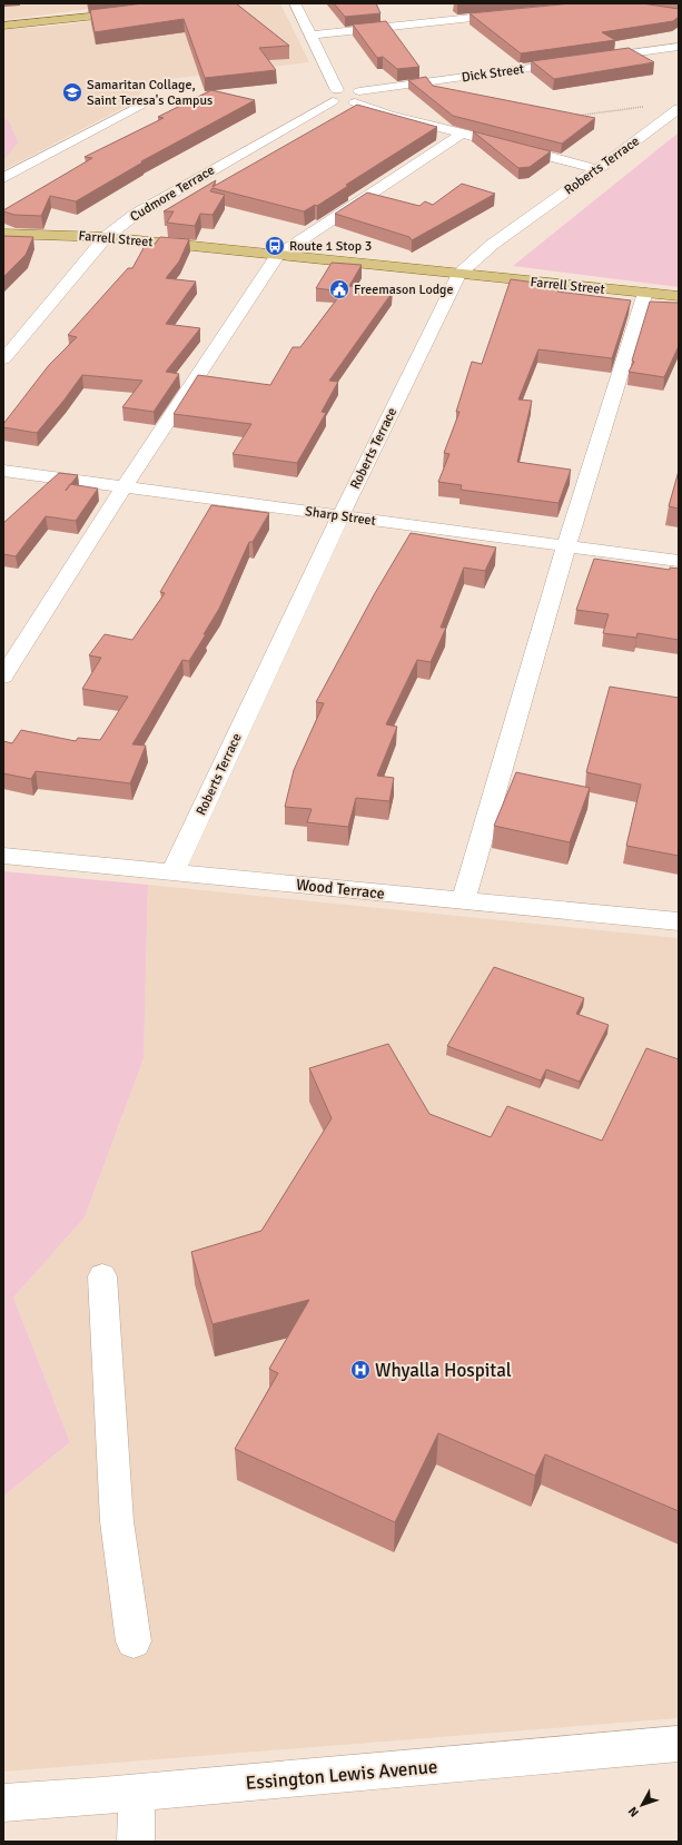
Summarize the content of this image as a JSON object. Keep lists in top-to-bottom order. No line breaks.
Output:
{"streets":{"main road":["Farrell Street"],"street":["Dick Street","Roberts Terrace","Cudmore Terrace","Sharp Street","Wood Terrace","Essington Lewis Avenue"]},"crossings":[["Roberts Terrace","Farrell Street"],["Roberts Terrace","Sharp Street"],["Roberts Terrace","Wood Terrace"],["Cudmore Terrace","Farrell Street"]],"places":{"school or university":["Samaritan Collage, Saint Teresa's Campus"],"bus stop":["Route 1 Stop 3"],"public building":["Freemason Lodge"],"hospital":["Whyalla Hospital"]},"north":"bottom left"}
